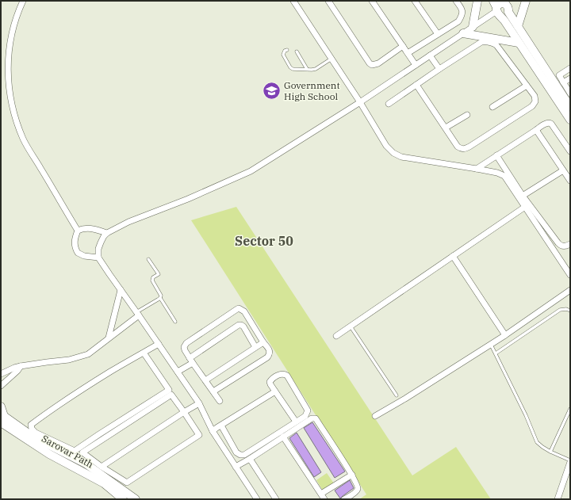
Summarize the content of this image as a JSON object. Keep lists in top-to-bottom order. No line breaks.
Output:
{"streets":{"main road":["Sarovar Path"]},"districts":["Sector 50"],"places":{"school or university":["Government High School"]}}
